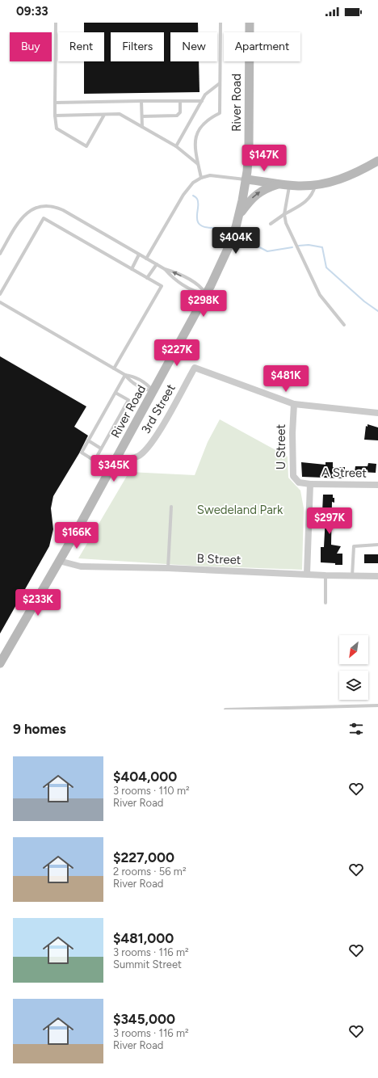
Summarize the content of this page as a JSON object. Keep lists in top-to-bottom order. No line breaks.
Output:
{"streets":{"main road":["River Road"],"street":["3rd Street","U Street","A Street","B Street"]},"crossings":[["River Road","3rd Street"],["River Road","B Street"],["3rd Street","U Street"],["U Street","A Street"]],"parks":["Swedeland Park"],"north":"bottom left","page":{"status":"09:33","chip":["Buy","Rent","Filters","New","Apartment"],"price":["$147K","$404K","$298K","$227K","$481K","$345K","$297K","$166K","$233K"],"heading":"9 homes","list":[{"name":"$404,000","note":"3 rooms · 110 m² · River Road"},{"name":"$227,000","note":"2 rooms · 56 m² · River Road"},{"name":"$481,000","note":"3 rooms · 116 m² · Summit Street"},{"name":"$345,000","note":"3 rooms · 116 m² · River Road"}]}}
